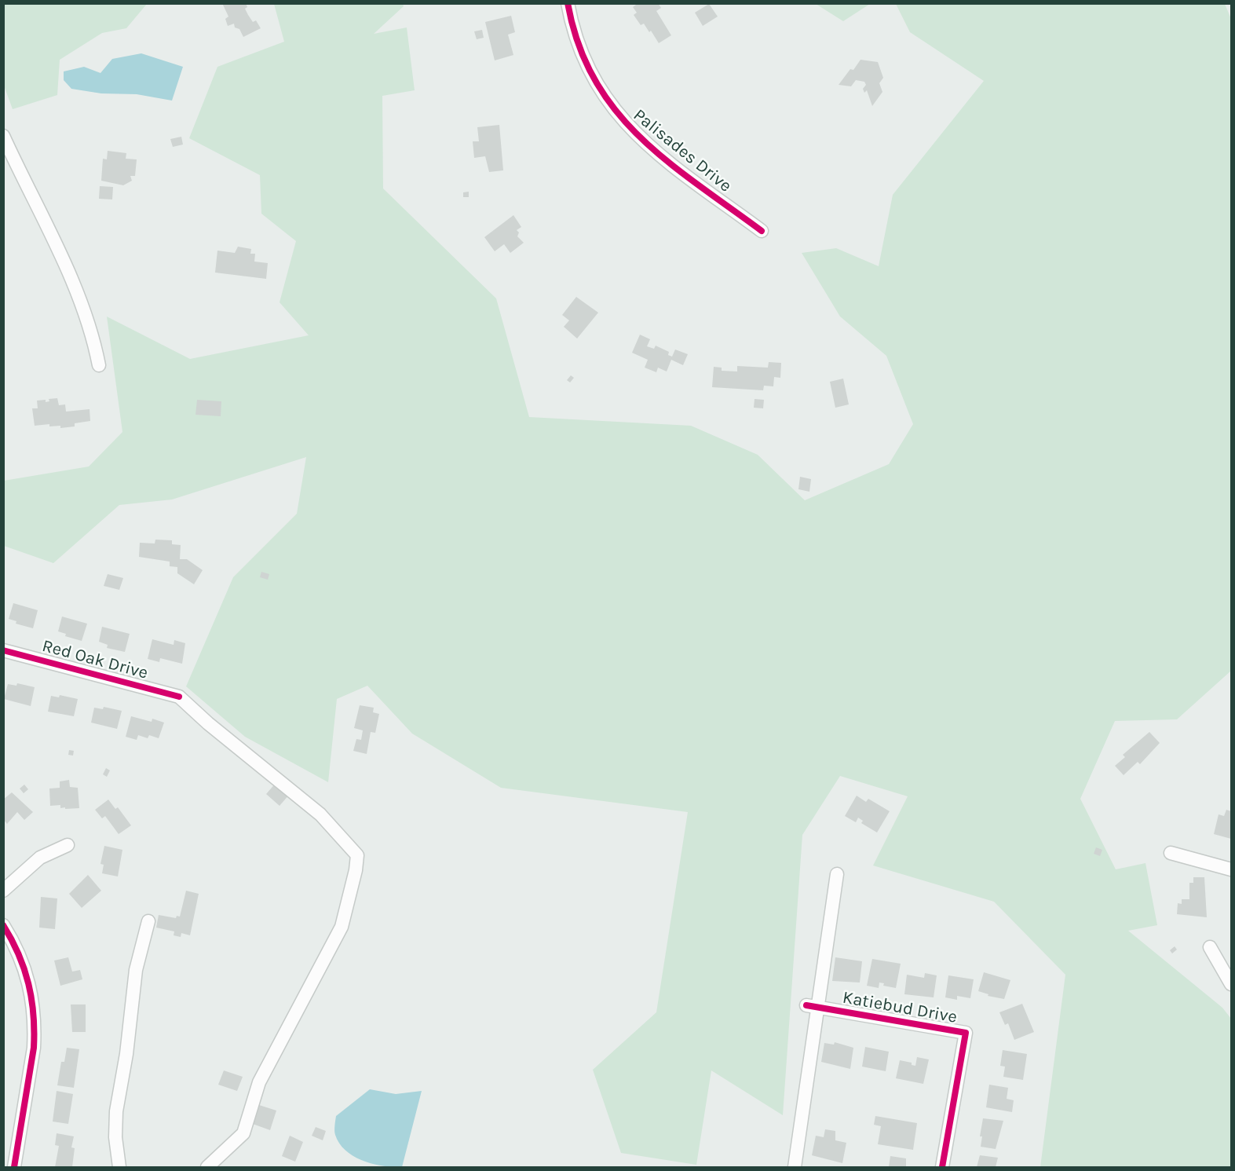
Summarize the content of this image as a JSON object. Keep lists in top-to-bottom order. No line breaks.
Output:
{"streets":{"street":["Palisades Drive","Red Oak Drive","Katiebud Drive"]}}
